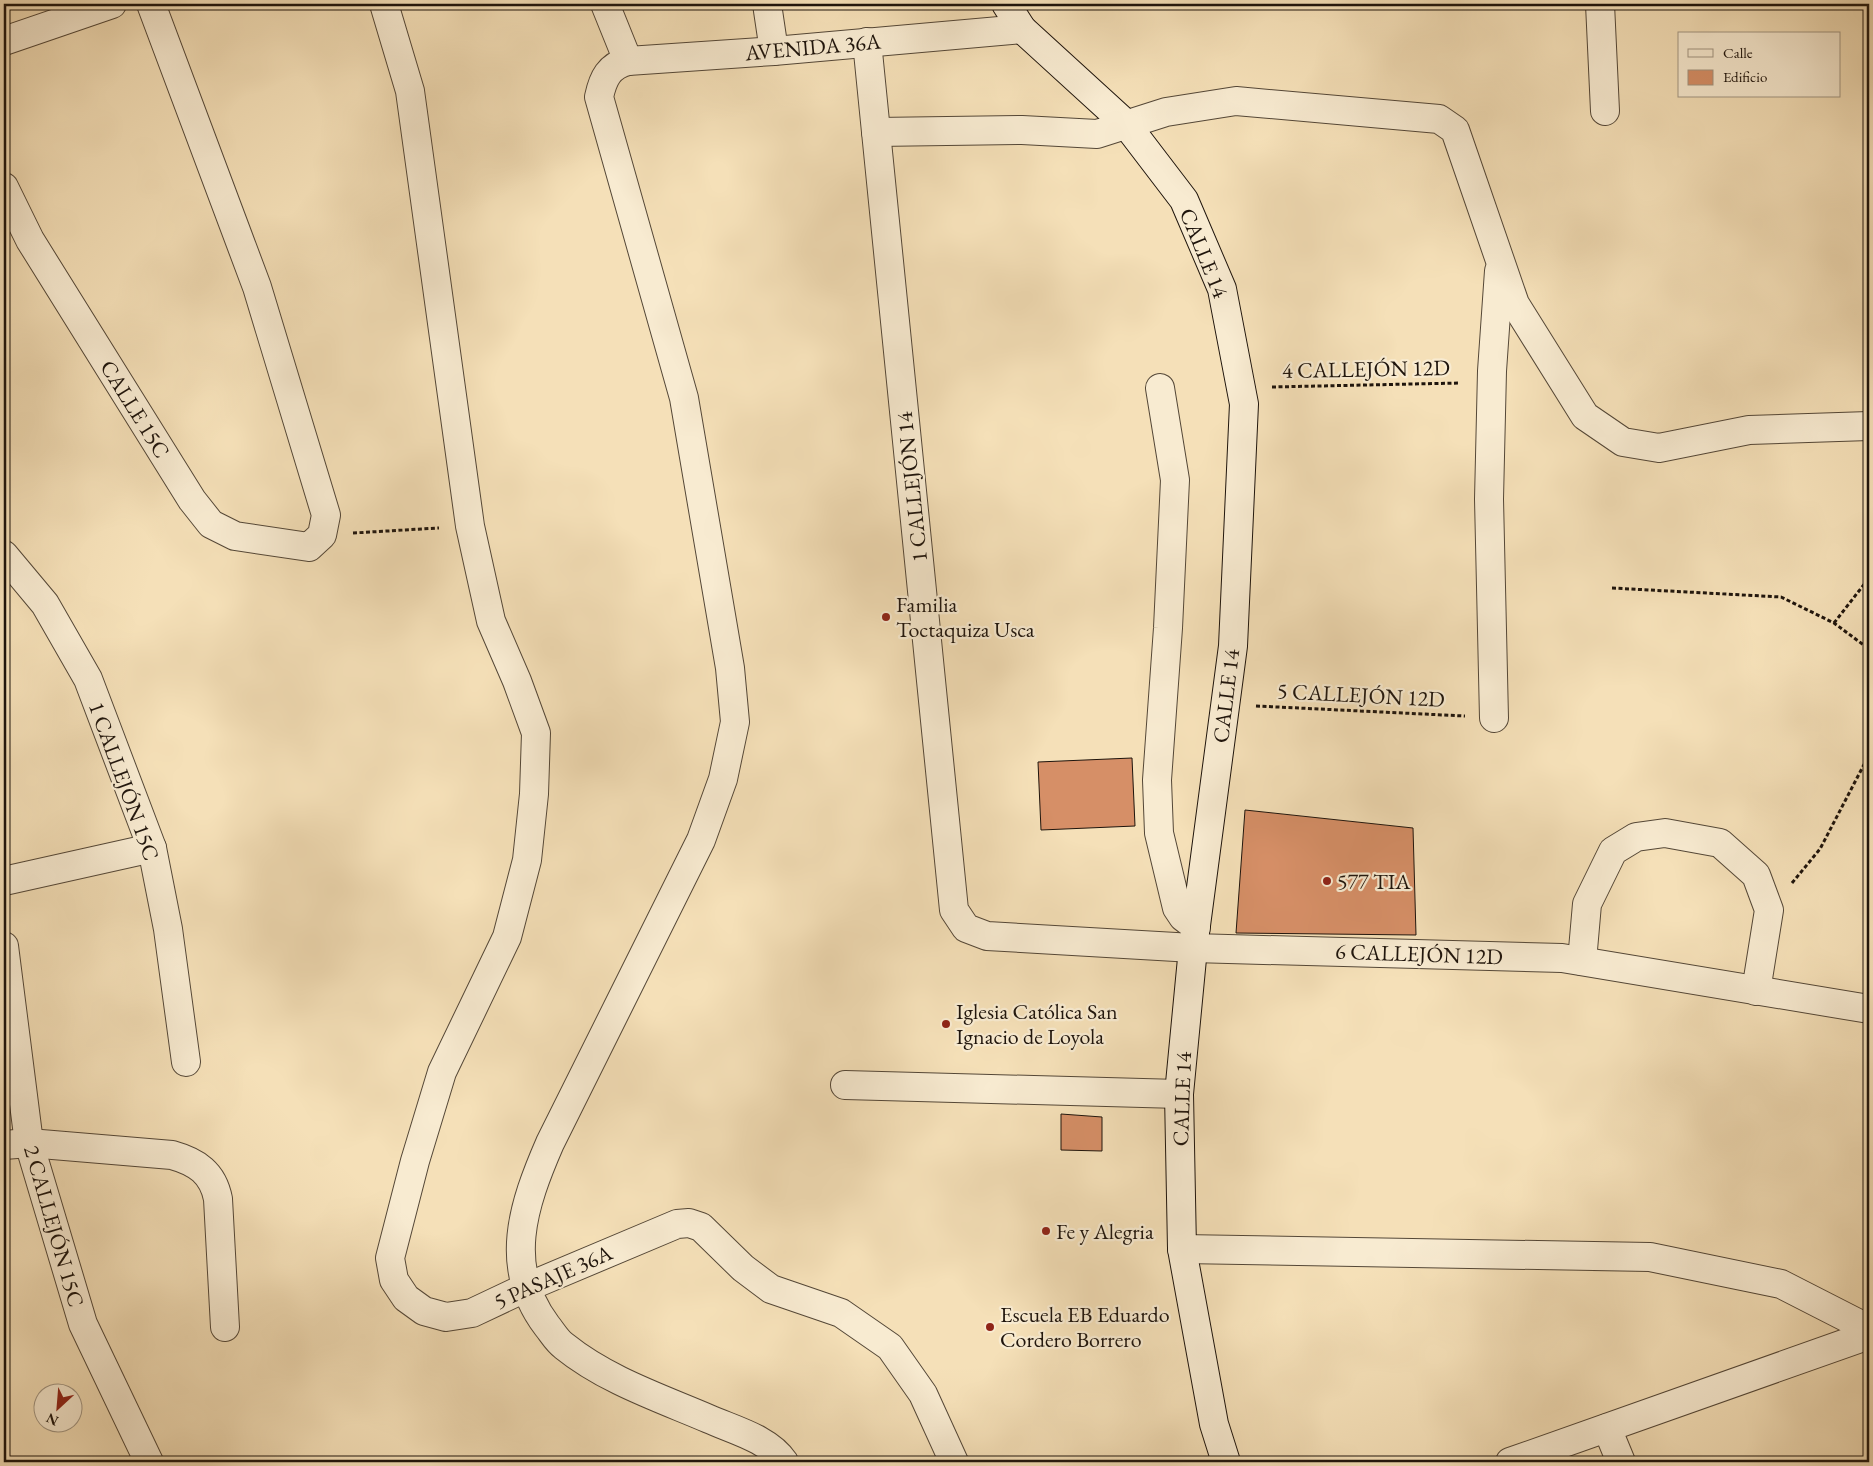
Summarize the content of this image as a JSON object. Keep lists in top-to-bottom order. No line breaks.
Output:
{"streets":{"street":["AVENIDA 36A","CALLE 14","CALLE 15C","1 CALLEJÓN 14","1 CALLEJÓN 15C","6 CALLEJÓN 12D","2 CALLEJÓN 15C","5 PASAJE 36A"],"path":["4 CALLEJÓN 12D","5 CALLEJÓN 12D"]},"crossings":[["AVENIDA 36A","CALLE 14"],["AVENIDA 36A","1 CALLEJÓN 14"],["CALLE 14","4 CALLEJÓN 12D"],["CALLE 14","5 CALLEJÓN 12D"],["CALLE 14","6 CALLEJÓN 12D"],["1 CALLEJÓN 14","6 CALLEJÓN 12D"]],"places":["Familia Toctaquiza Usca","577 TIA","Iglesia Católica San Ignacio de Loyola","Fe y Alegria","Escuela EB Eduardo Cordero Borrero"],"legend":["Calle","Edificio"],"north":"bottom left"}
